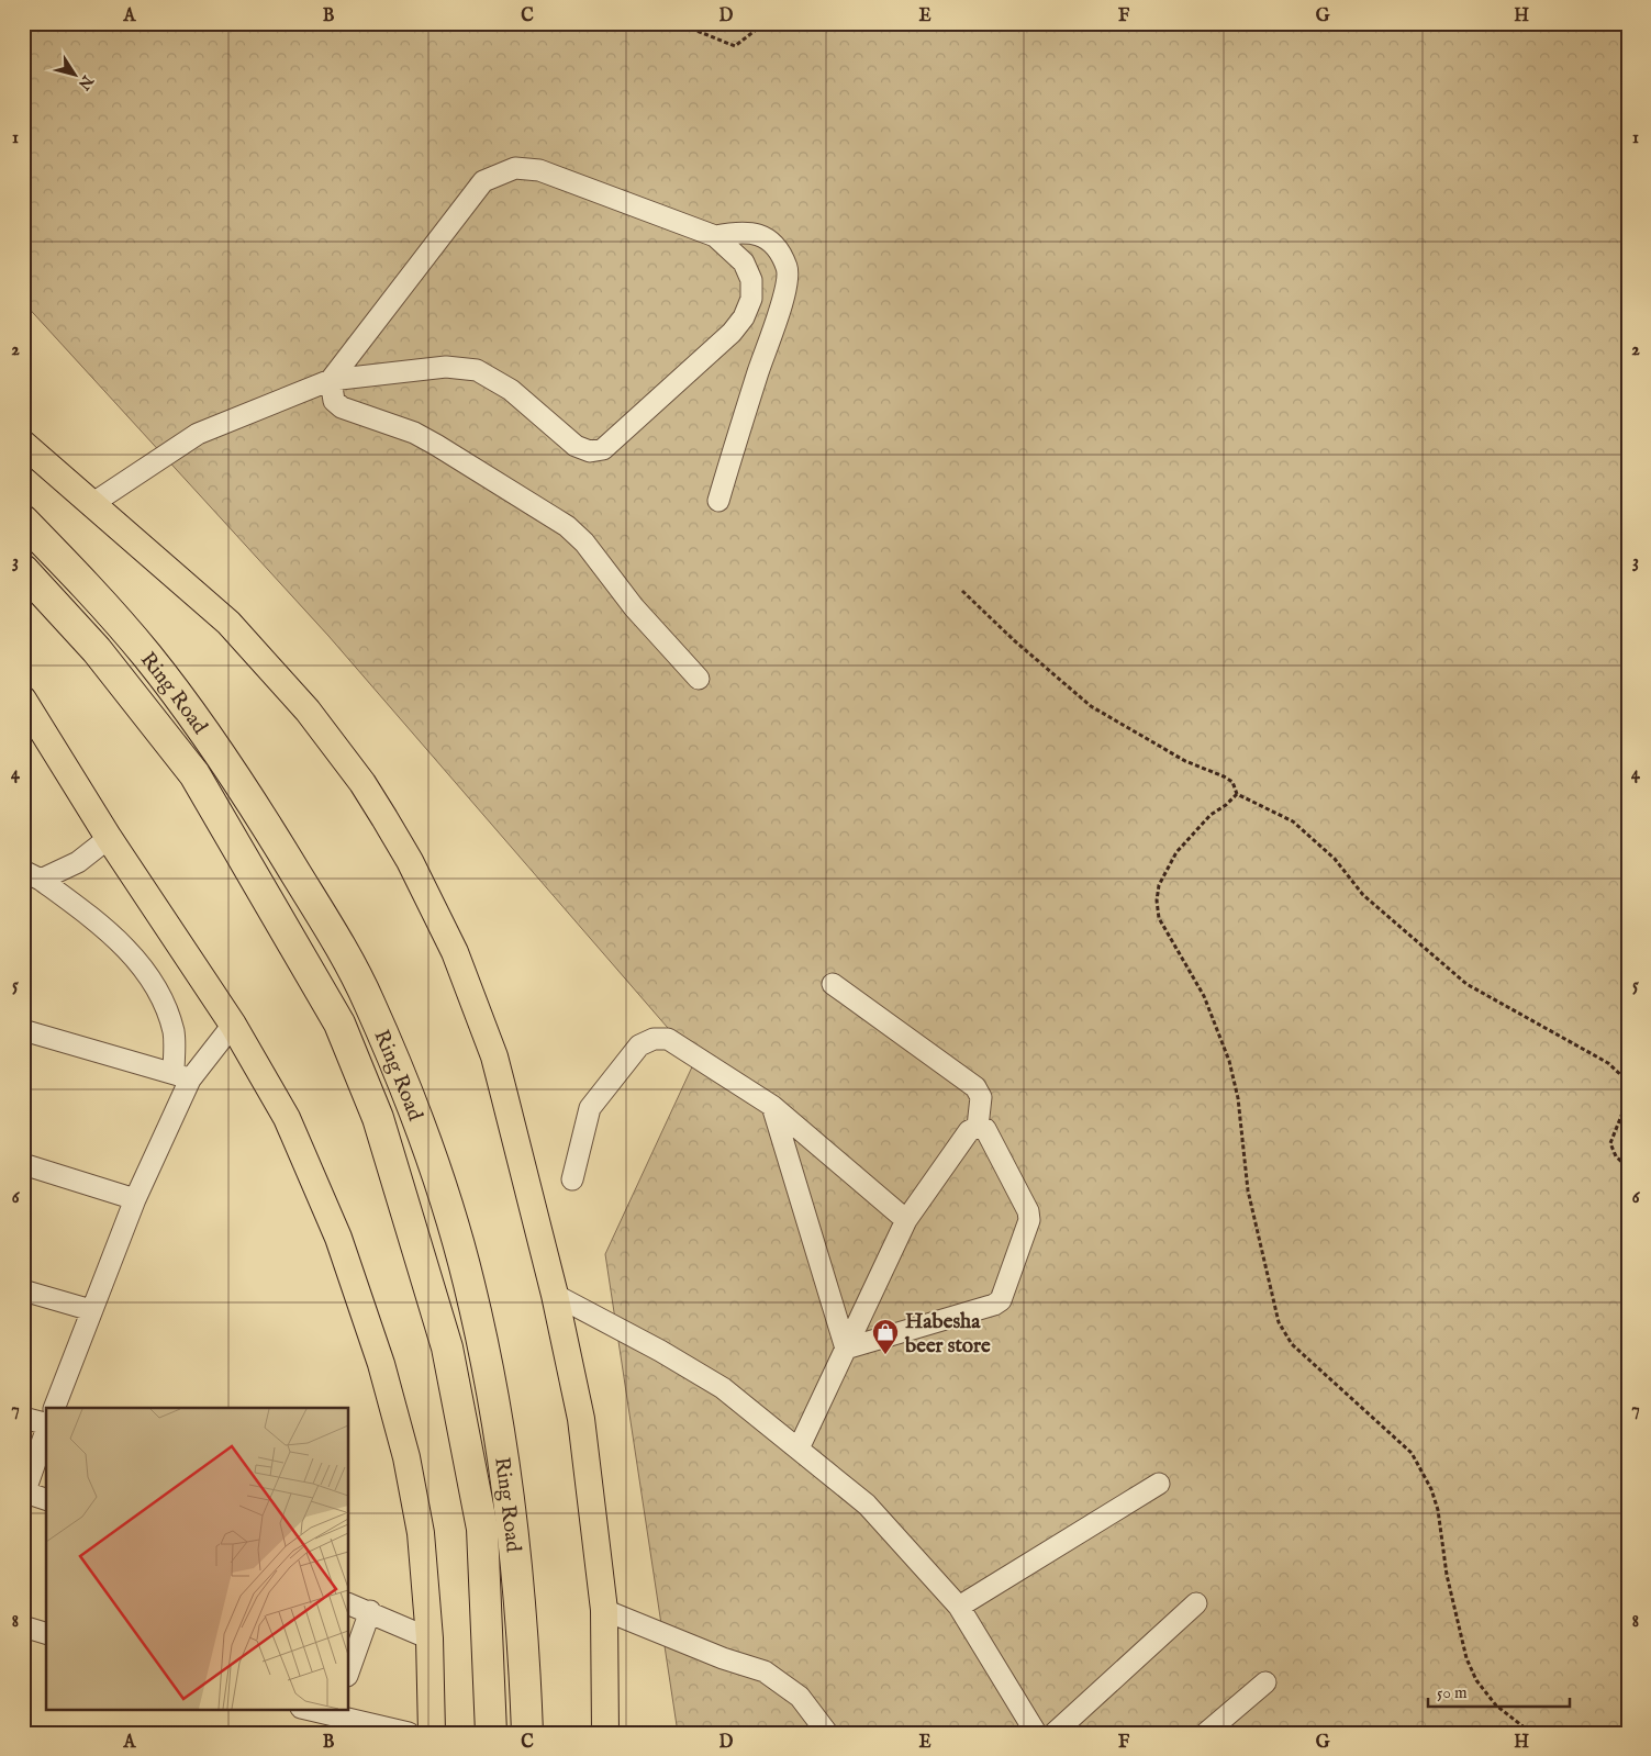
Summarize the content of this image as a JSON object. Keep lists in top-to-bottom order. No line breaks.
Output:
{"streets":{"highway":["Ring Road"]},"places":{"shop":["Habesha beer store"]},"scale_bar":"50 m","north":"bottom right","grid":{"columns":["A","B","C","D","E","F","G","H"],"rows":["1","2","3","4","5","6","7","8"]}}
